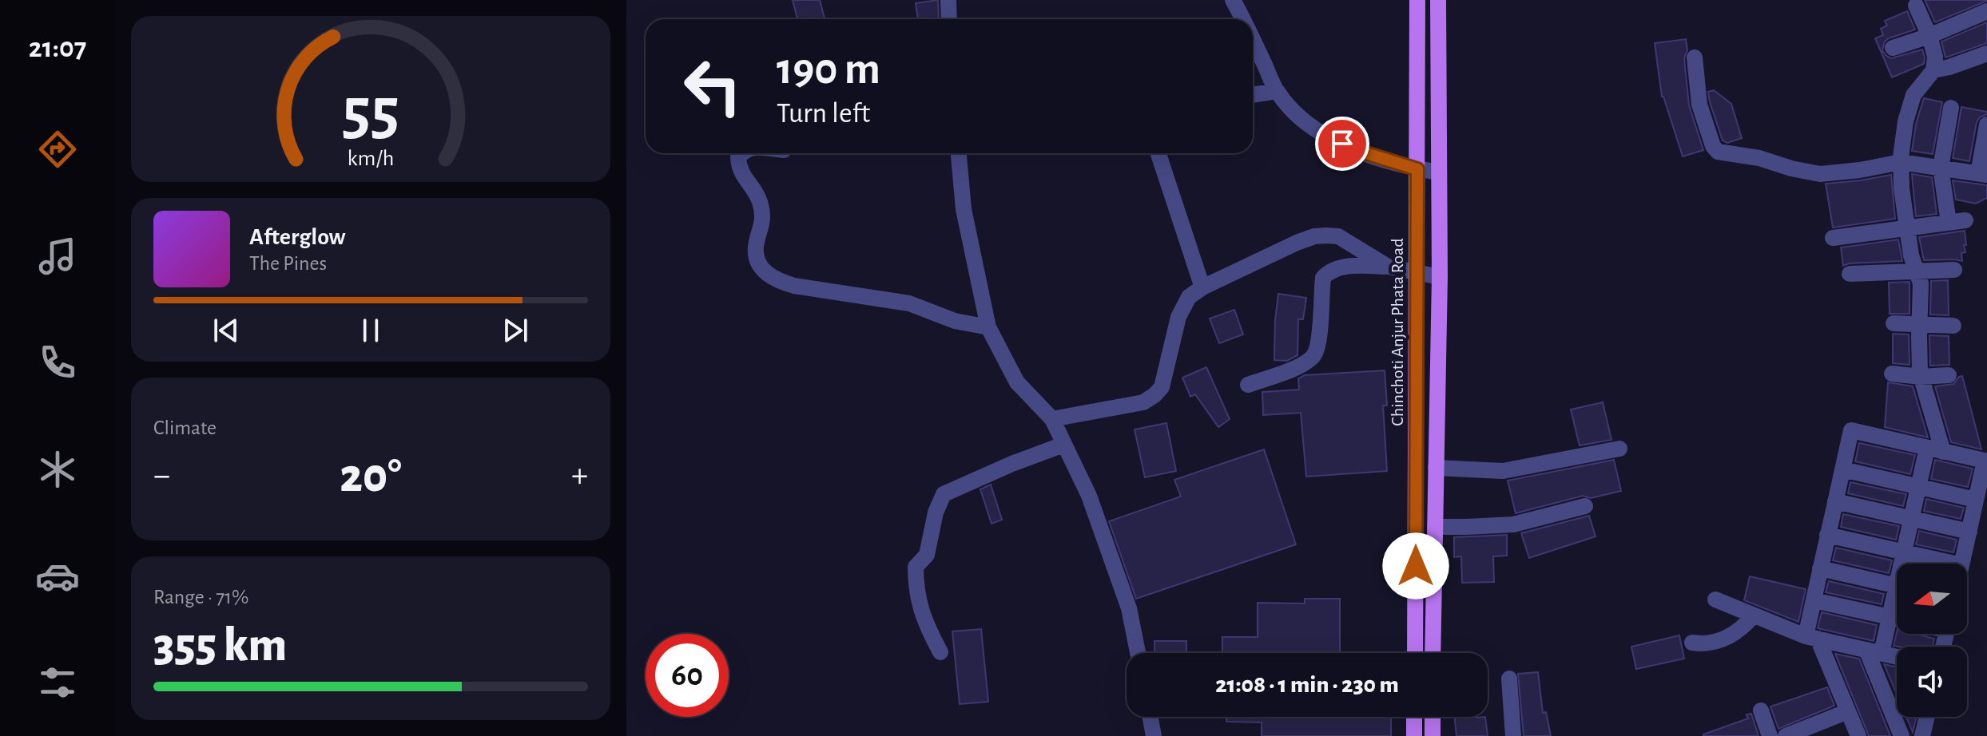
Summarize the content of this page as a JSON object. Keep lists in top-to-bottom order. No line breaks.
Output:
{"streets":{"main road":["Chinchoti Anjur Phata Road"]},"north":"left","page":{"tabs":"21:07","turn":["190 m","Turn left"],"song":["Afterglow","The Pines"],"tile":["Climate",["Range · 71%","355 km"]],"heat":["−","20°","+"],"limit":"60","trip":"21:08 · 1 min · 230 m","gauge":["55","km/h"]}}
